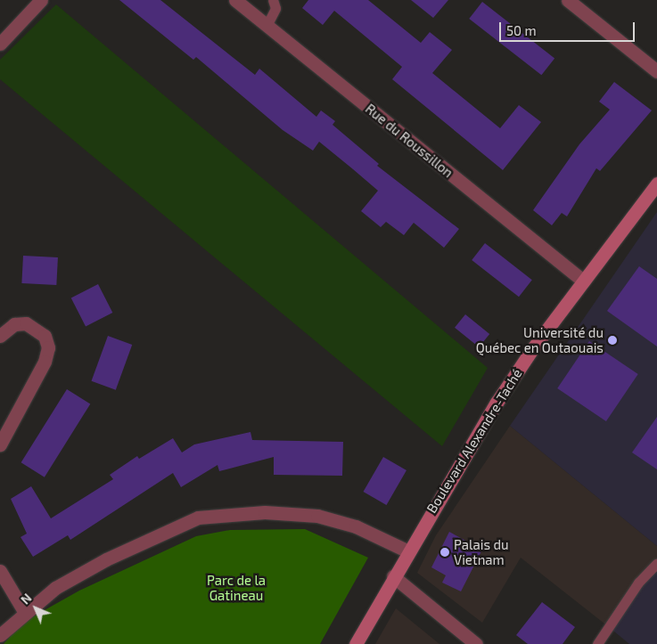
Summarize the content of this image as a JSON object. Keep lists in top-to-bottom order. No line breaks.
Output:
{"streets":{"main road":["Boulevard Alexandre-Taché"],"street":["Rue du Roussillon"]},"crossings":[["Rue du Roussillon","Boulevard Alexandre-Taché"]],"parks":["Parc de la Gatineau"],"places":["Université du Québec en Outaouais","Palais du Vietnam"],"scale_bar":"50 m","north":"top left"}
